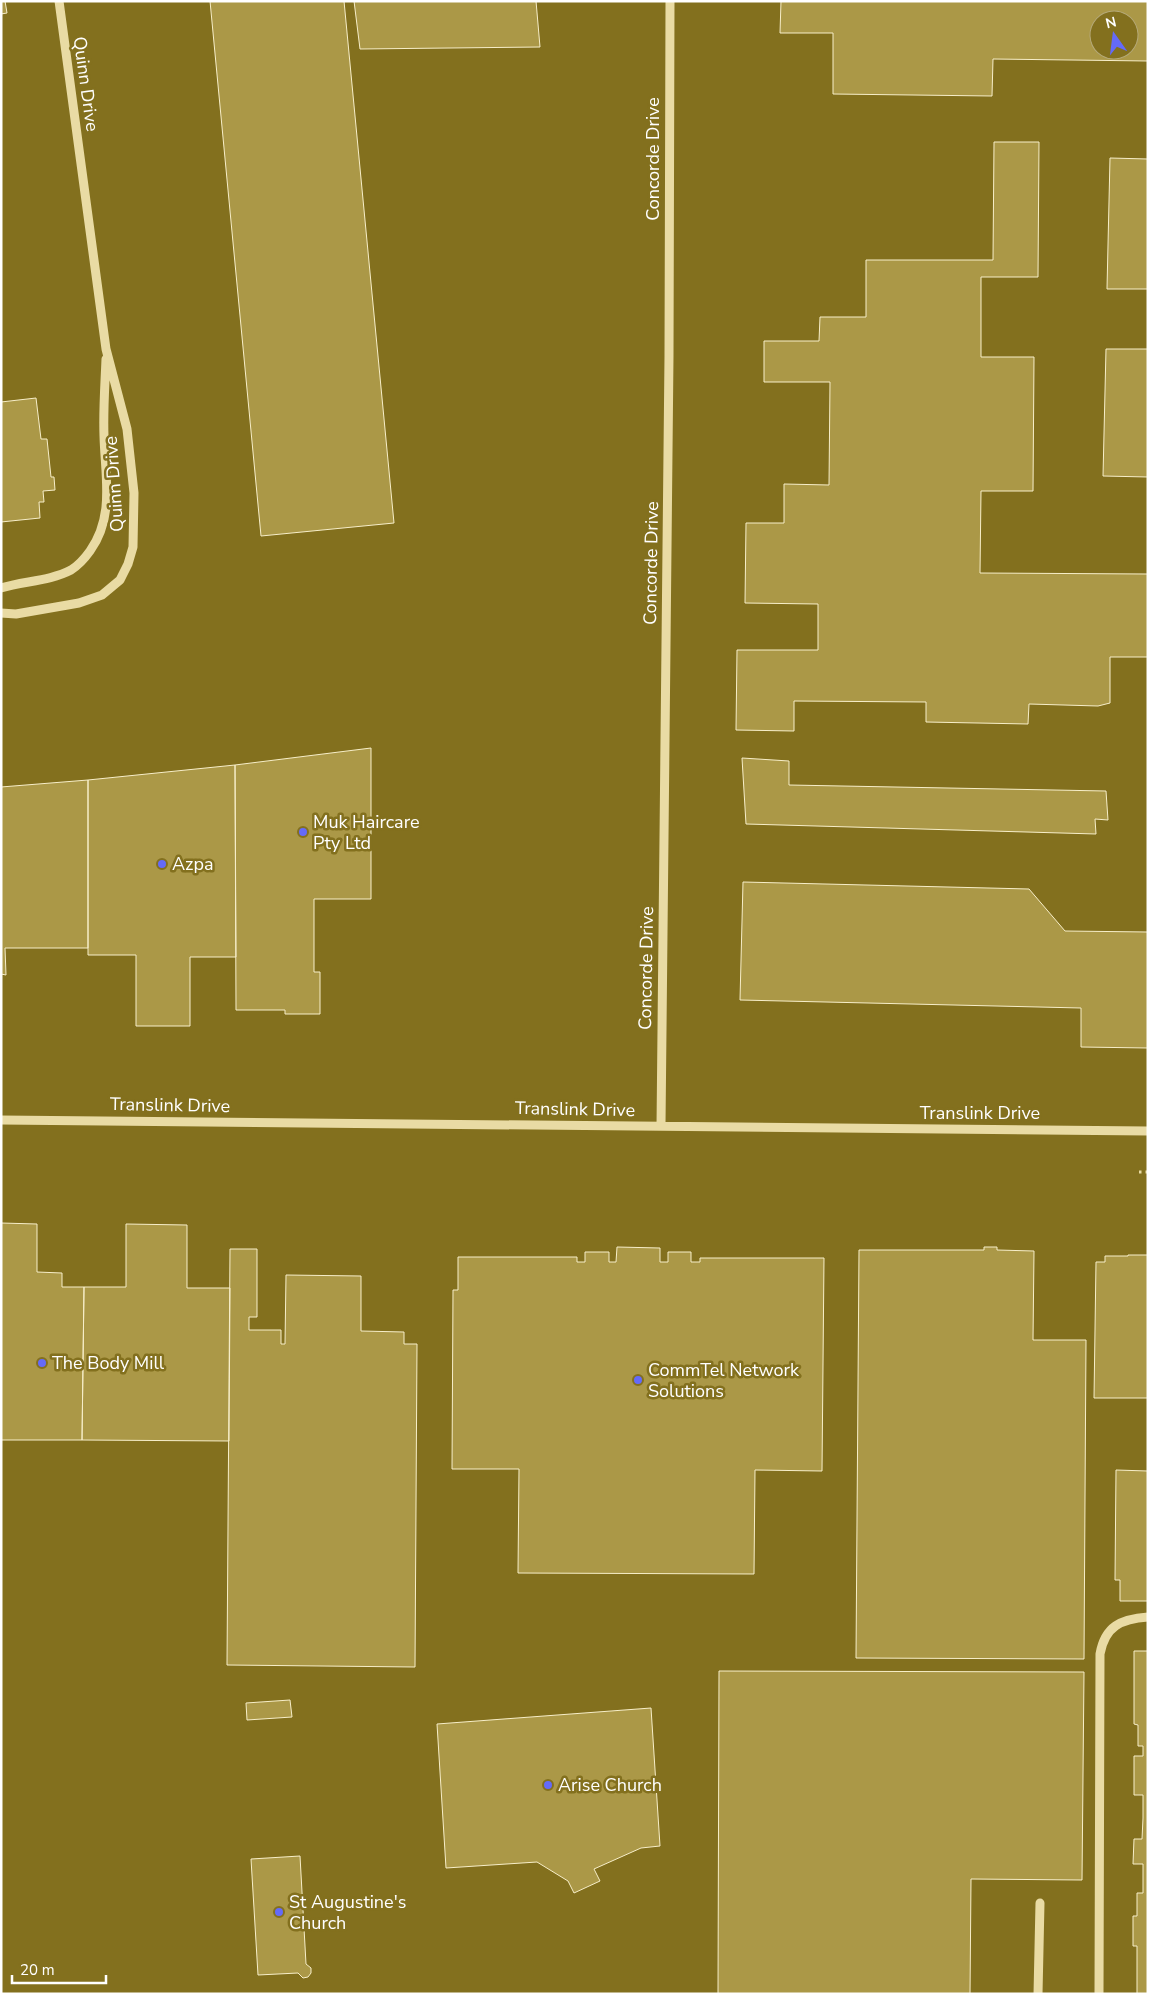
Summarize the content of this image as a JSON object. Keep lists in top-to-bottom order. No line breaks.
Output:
{"streets":{"street":["Quinn Drive","Concorde Drive","Translink Drive"]},"crossings":[["Concorde Drive","Translink Drive"]],"places":["Muk Haircare Pty Ltd","Azpa","The Body Mill","CommTel Network Solutions","Arise Church","St Augustine's Church"],"scale_bar":"20 m","north":"top"}
